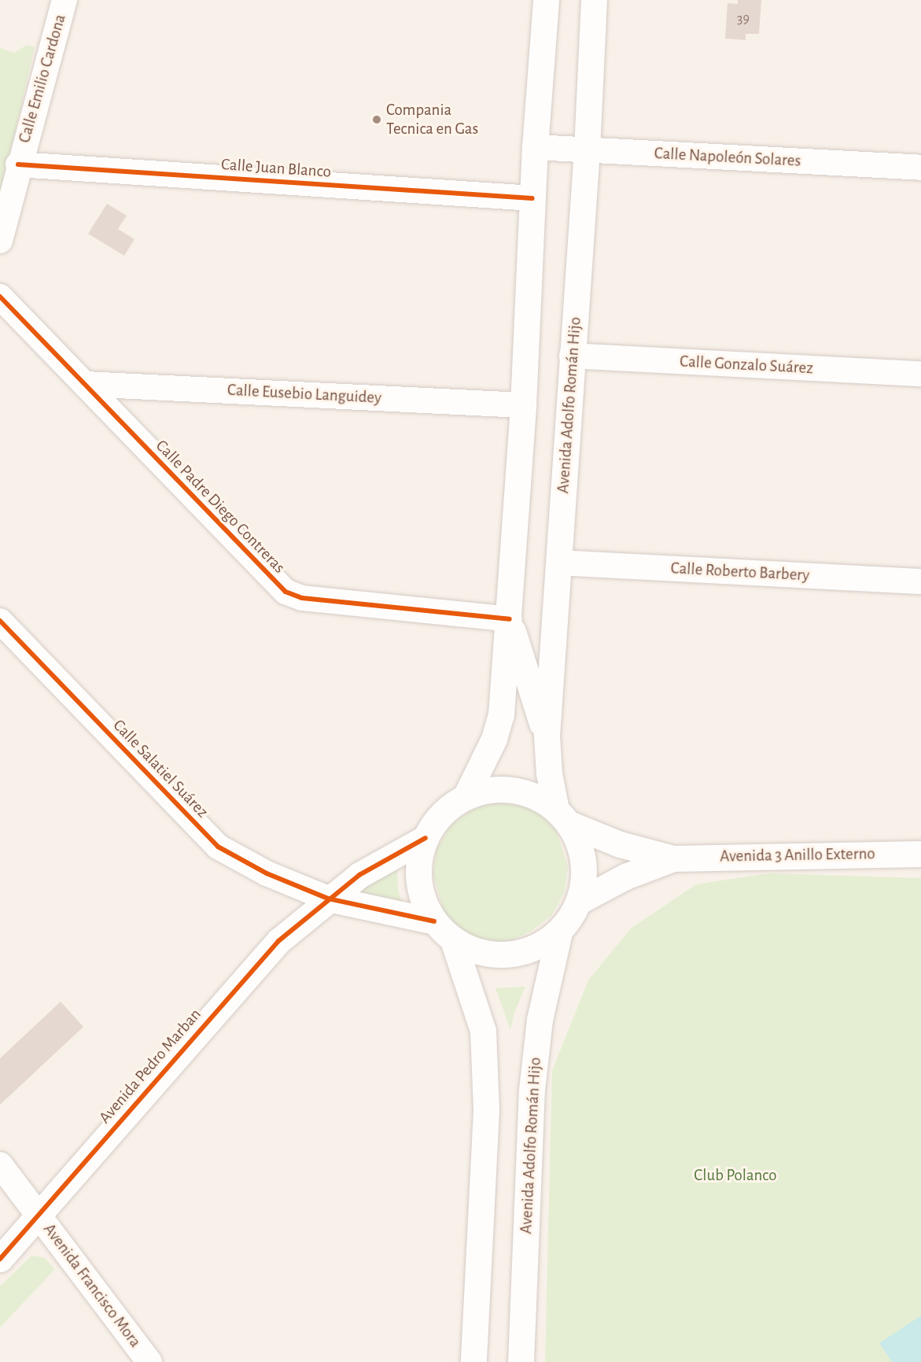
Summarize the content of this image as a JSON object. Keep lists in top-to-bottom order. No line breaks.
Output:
{"streets":{"main road":["Avenida Adolfo Román Hijo","Avenida 3 Anillo Externo","Avenida Pedro Marban"],"street":["Calle Emilio Cardona","Calle Napoleón Solares","Calle Juan Blanco","Calle Gonzalo Suárez","Calle Eusebio Languidey","Calle Padre Diego Contreras","Calle Roberto Barbery","Calle Salatiel Suárez","Avenida Francisco Mora"]},"crossings":[["Calle Emilio Cardona","Calle Juan Blanco"],["Calle Napoleón Solares","Avenida Adolfo Román Hijo"],["Calle Gonzalo Suárez","Avenida Adolfo Román Hijo"],["Calle Eusebio Languidey","Calle Padre Diego Contreras"],["Avenida Adolfo Román Hijo","Calle Roberto Barbery"],["Avenida Adolfo Román Hijo","Avenida 3 Anillo Externo"],["Avenida Adolfo Román Hijo","Avenida Pedro Marban"],["Calle Salatiel Suárez","Avenida Pedro Marban"],["Avenida 3 Anillo Externo","Avenida Pedro Marban"],["Avenida Pedro Marban","Avenida Francisco Mora"]],"parks":["Club Polanco"],"places":["Compania Tecnica en Gas"],"house_numbers":["39"]}
